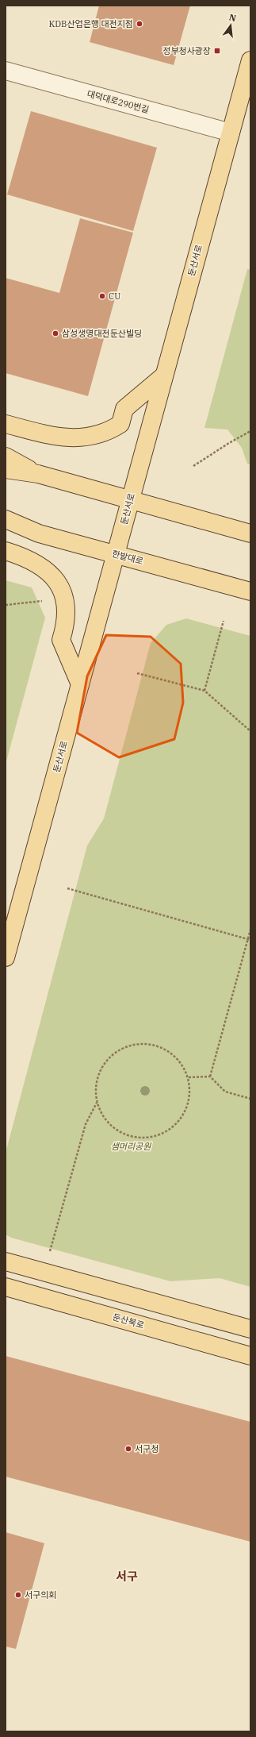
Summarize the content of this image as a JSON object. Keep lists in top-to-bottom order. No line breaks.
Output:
{"streets":{"main road":["둔산서로","한밭대로","둔산북로"],"street":["대덕대로290번길"]},"crossings":[["대덕대로290번길","둔산서로"],["둔산서로","한밭대로"]],"districts":["서구"],"parks":["샘머리공원"],"places":{"other":["KDB산업은행 대전지점","CU","삼성생명대전둔산빌딩","서구청","서구의회"],"transit":["정부청사광장"]},"north":"top"}
